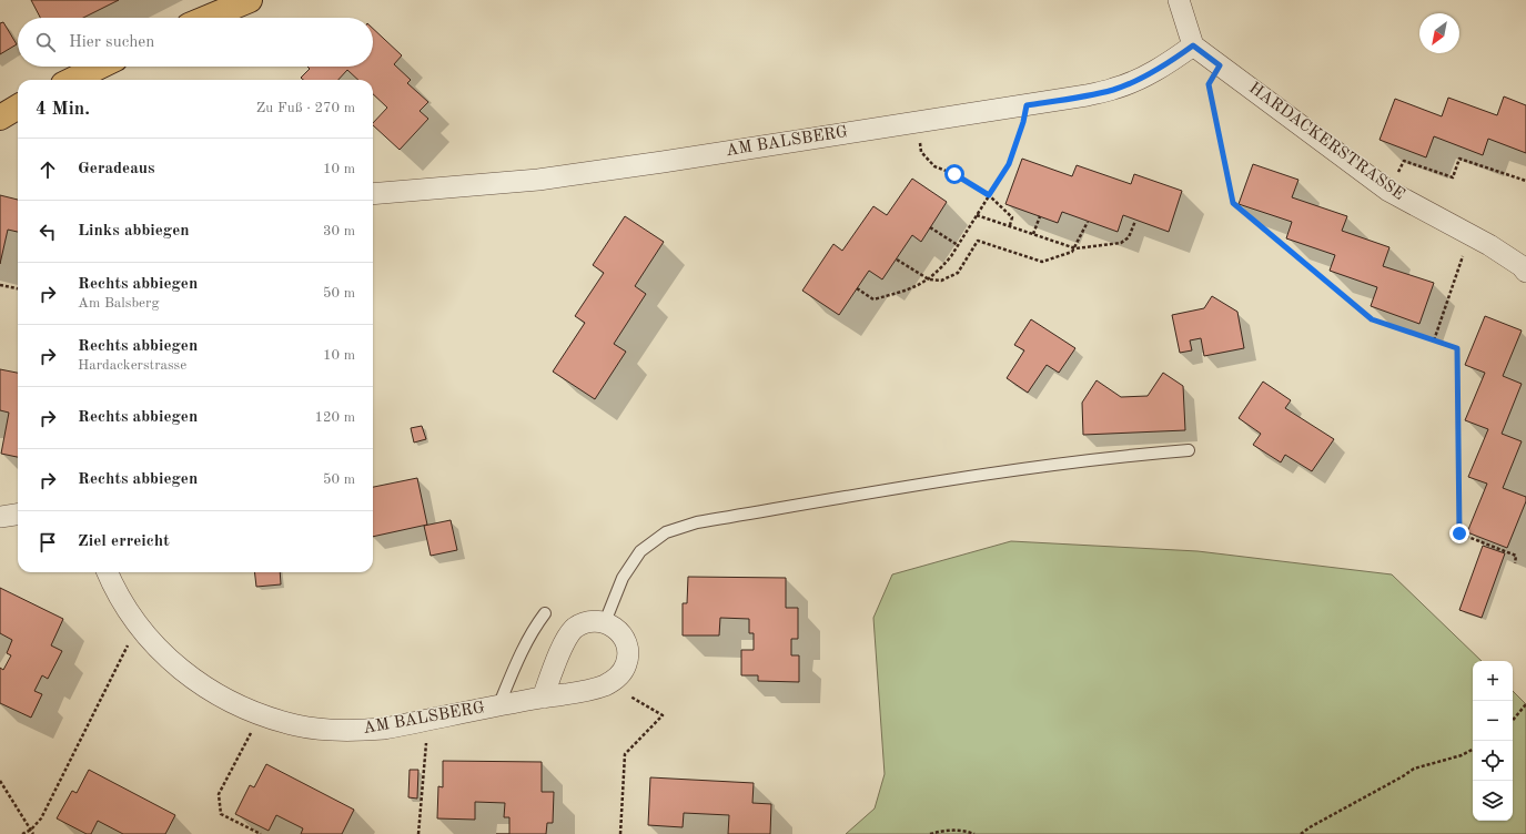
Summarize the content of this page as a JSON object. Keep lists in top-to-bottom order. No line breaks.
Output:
{"streets":{"street":["AM BALSBERG","HARDACKERSTRASSE"]},"crossings":[["AM BALSBERG","HARDACKERSTRASSE"]],"north":"bottom left","page":{"search":"Hier suchen","heading":["4 Min.","Zu Fuß · 270 m"],"list":[["Geradeaus","10 m"],["Links abbiegen","30 m"],["Rechts abbiegen","Am Balsberg","50 m"],["Rechts abbiegen","Hardackerstrasse","10 m"],["Rechts abbiegen","120 m"],["Rechts abbiegen","50 m"],"Ziel erreicht"],"map_buttons":["+","−"]}}
